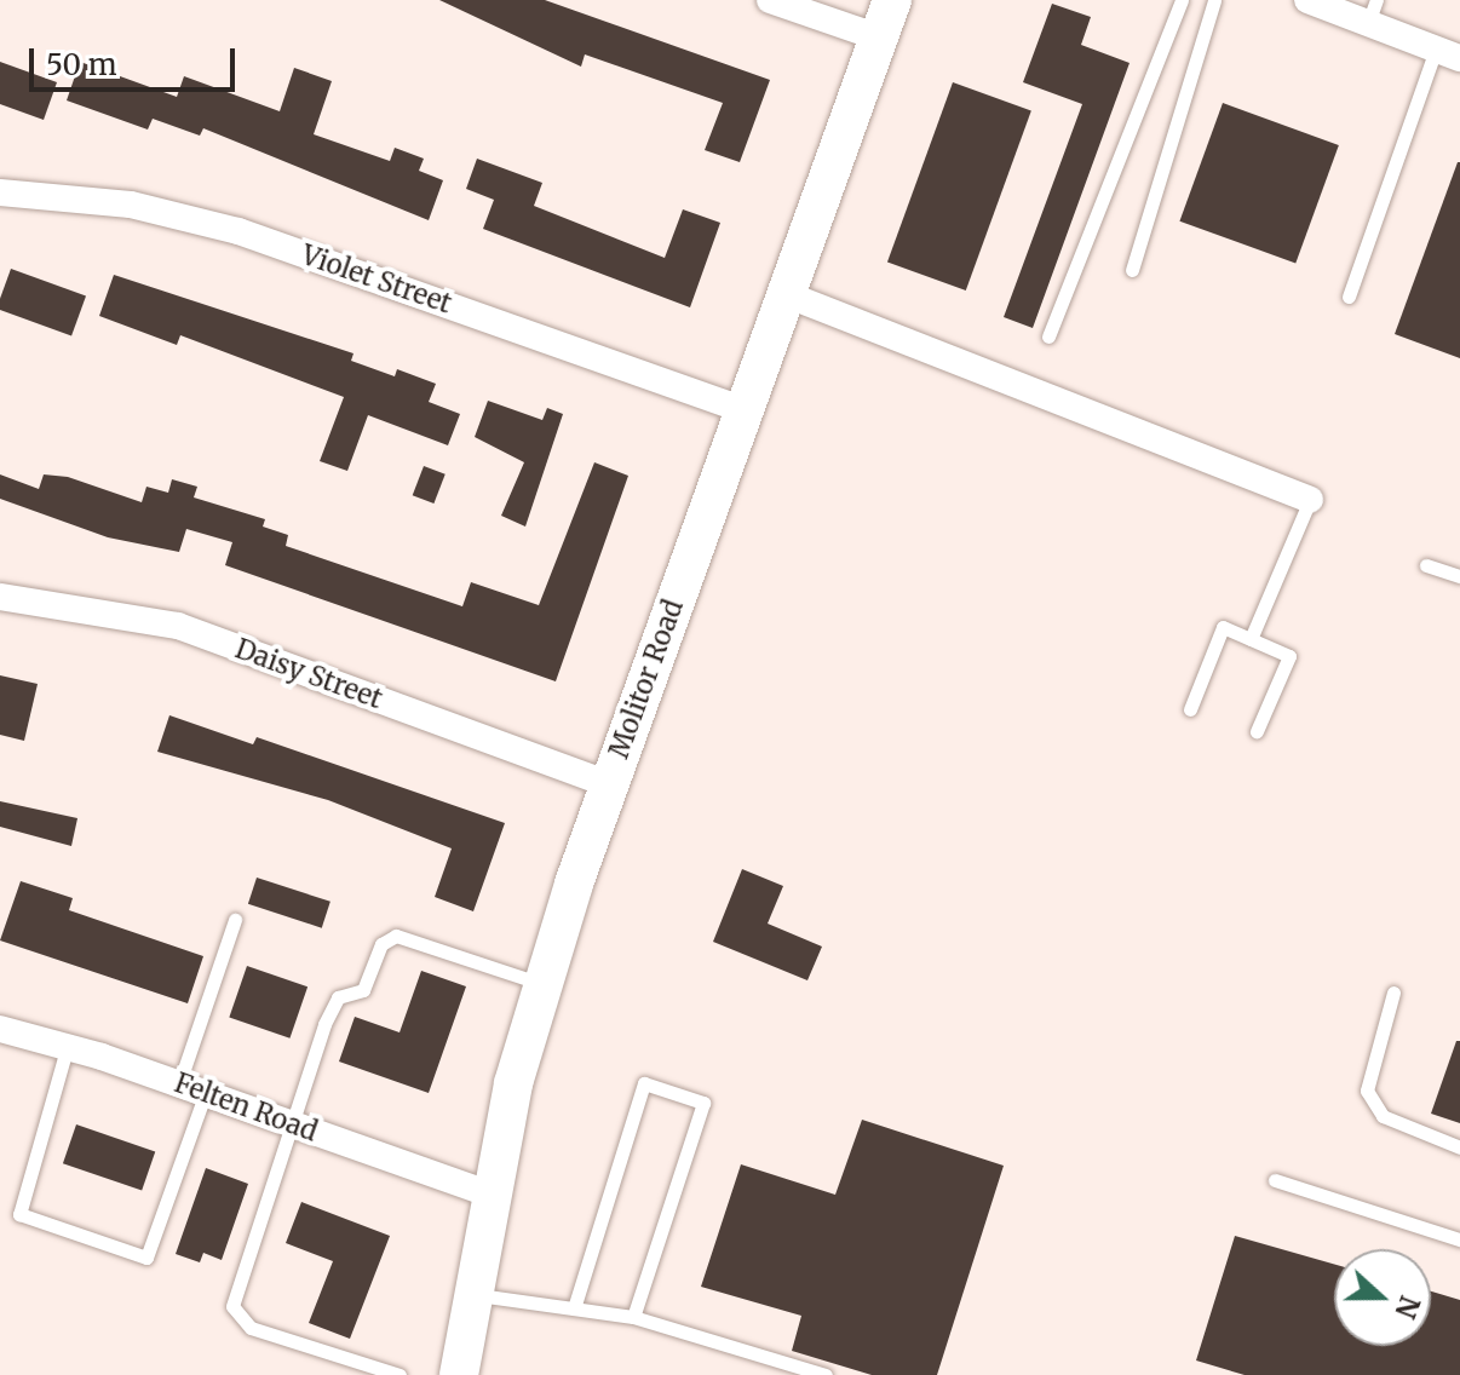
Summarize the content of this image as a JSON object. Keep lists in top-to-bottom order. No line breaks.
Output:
{"streets":{"street":["Violet Street","Daisy Street","Molitor Road","Felten Road"]},"crossings":[["Violet Street","Molitor Road"],["Daisy Street","Molitor Road"],["Molitor Road","Felten Road"]],"scale_bar":"50 m","north":"right"}
